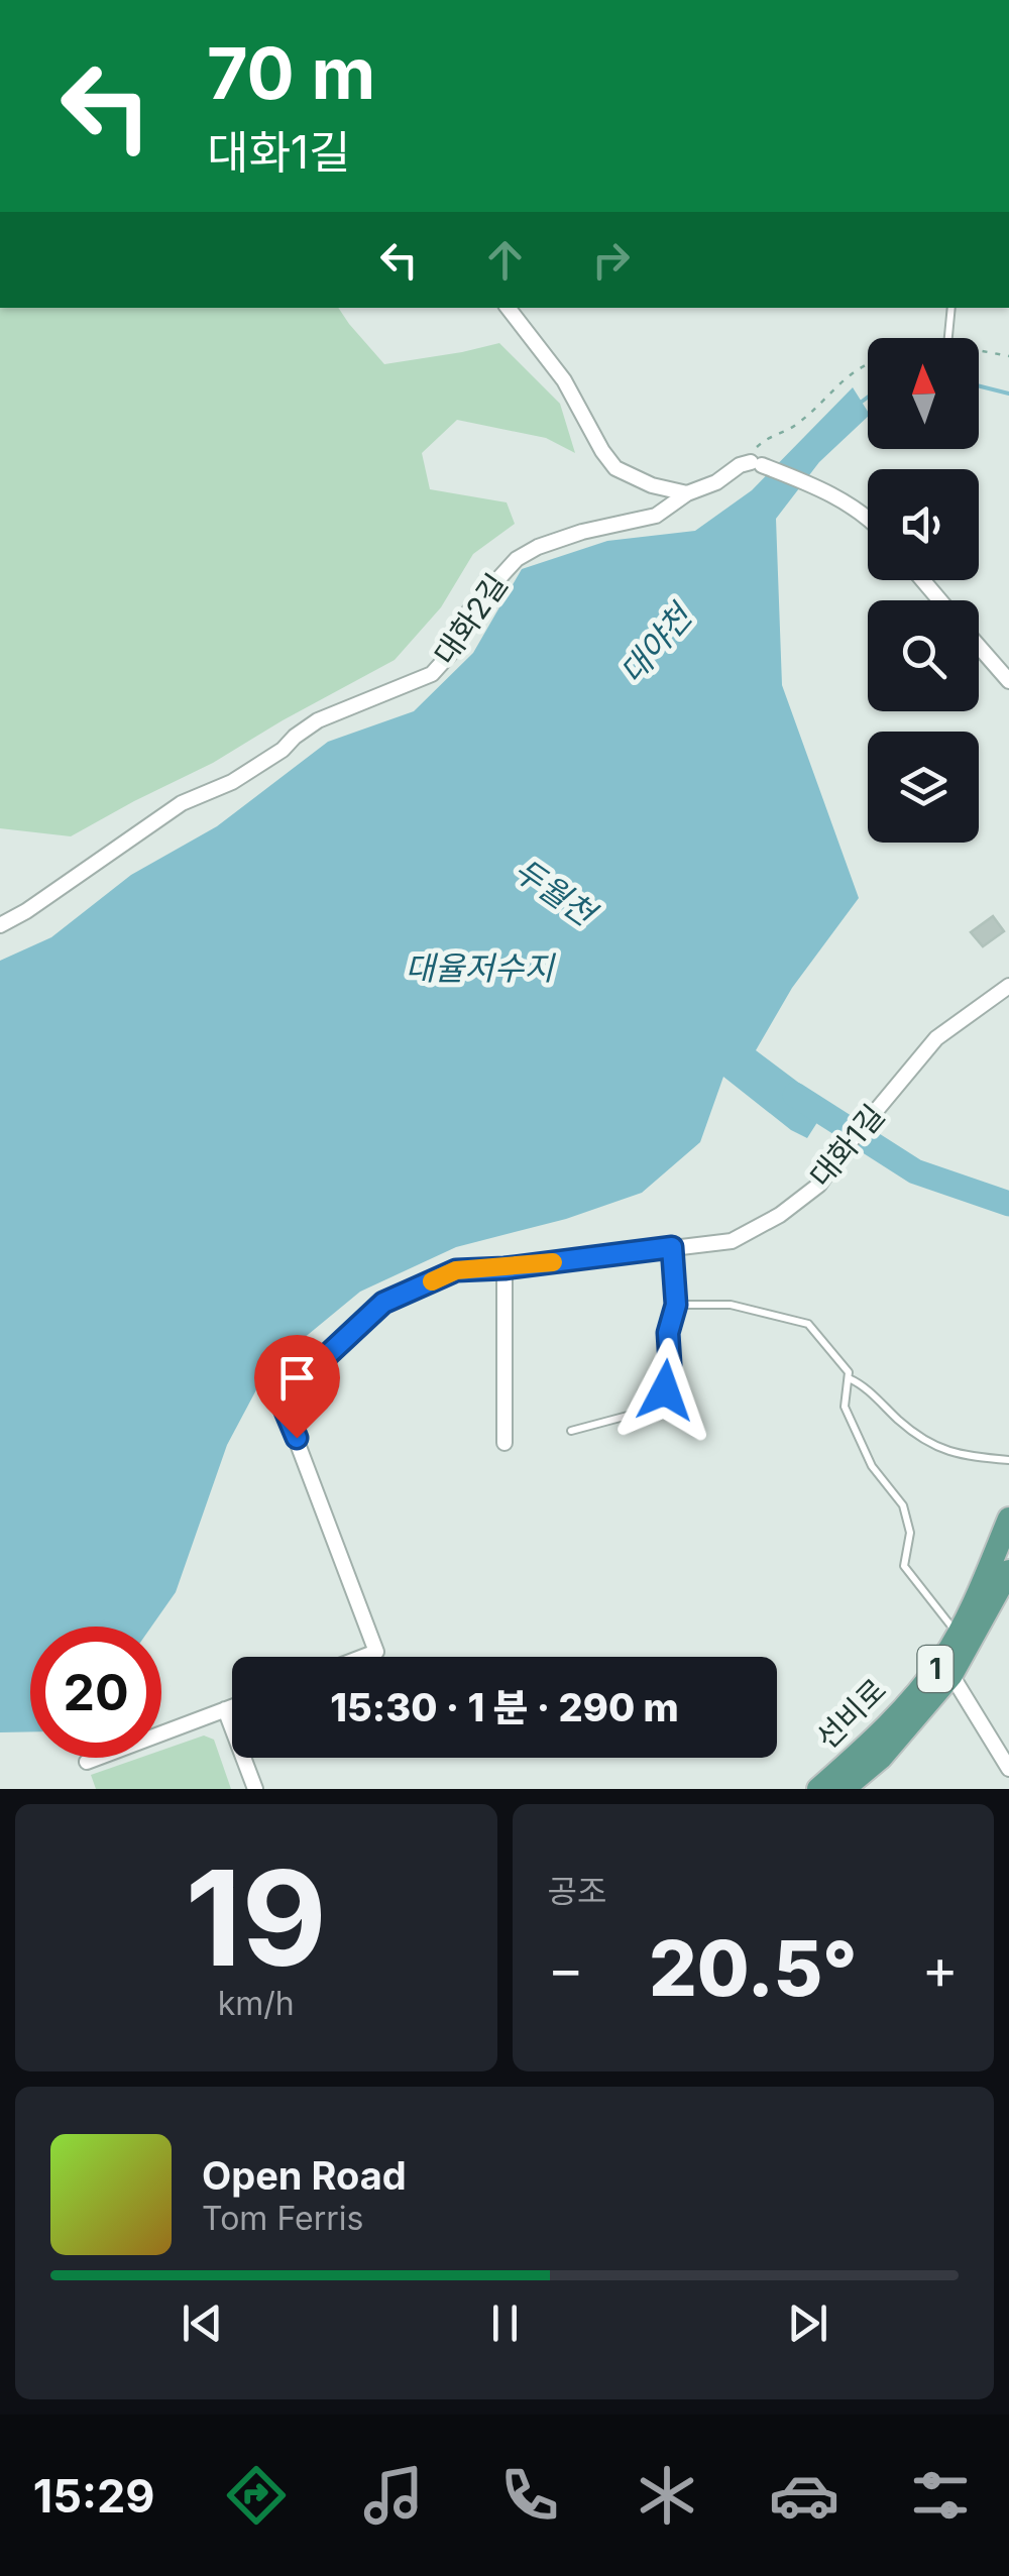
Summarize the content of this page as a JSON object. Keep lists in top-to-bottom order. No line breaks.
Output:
{"streets":{"main road":["1","선비로"],"street":["대화2길","대화1길"]},"water":["대야천","두월천","대율저수지"],"north":"top","page":{"turn":["70 m","대화1길"],"limit":"20","trip":"15:30 · 1 분 · 290 m","tile":[["19","km/h"],"공조"],"heat":["−","20.5°","+"],"song":["Open Road","Tom Ferris"],"tabs":"15:29"}}
